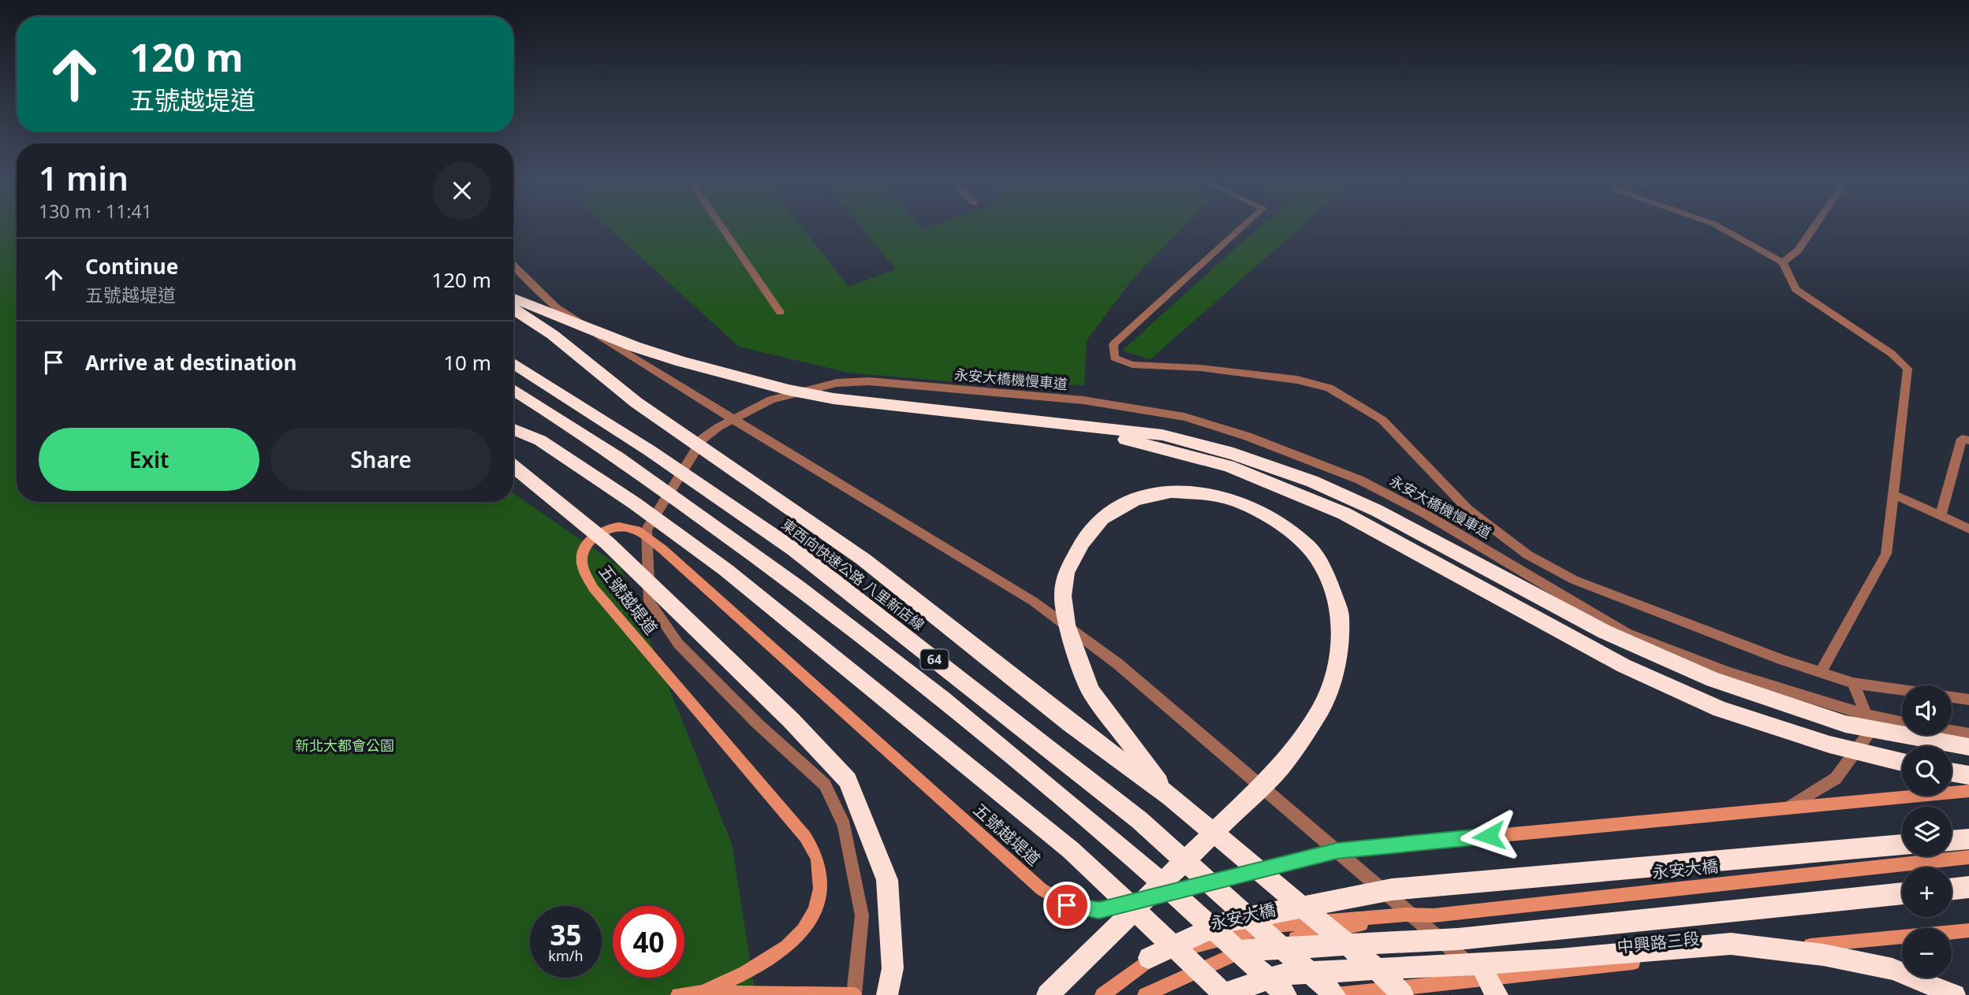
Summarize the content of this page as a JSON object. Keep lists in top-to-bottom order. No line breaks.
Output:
{"streets":{"highway":["東西向快速公路 八里新店線","64"],"street":["永安大橋機慢車道","五號越堤道","永安大橋","中興路三段"]},"crossings":[["東西向快速公路 八里新店線","中興路三段"]],"parks":["新北大都會公園"],"page":{"turn":["120 m","五號越堤道"],"heading":["1 min","130 m · 11:41"],"list":[{"name":"Continue","note":"五號越堤道","value":"120 m"},{"name":"Arrive at destination","value":"10 m"}],"buttons":["Exit","Share"],"map_buttons":["+","−"],"speed":"35 km/h","limit":"40"}}
